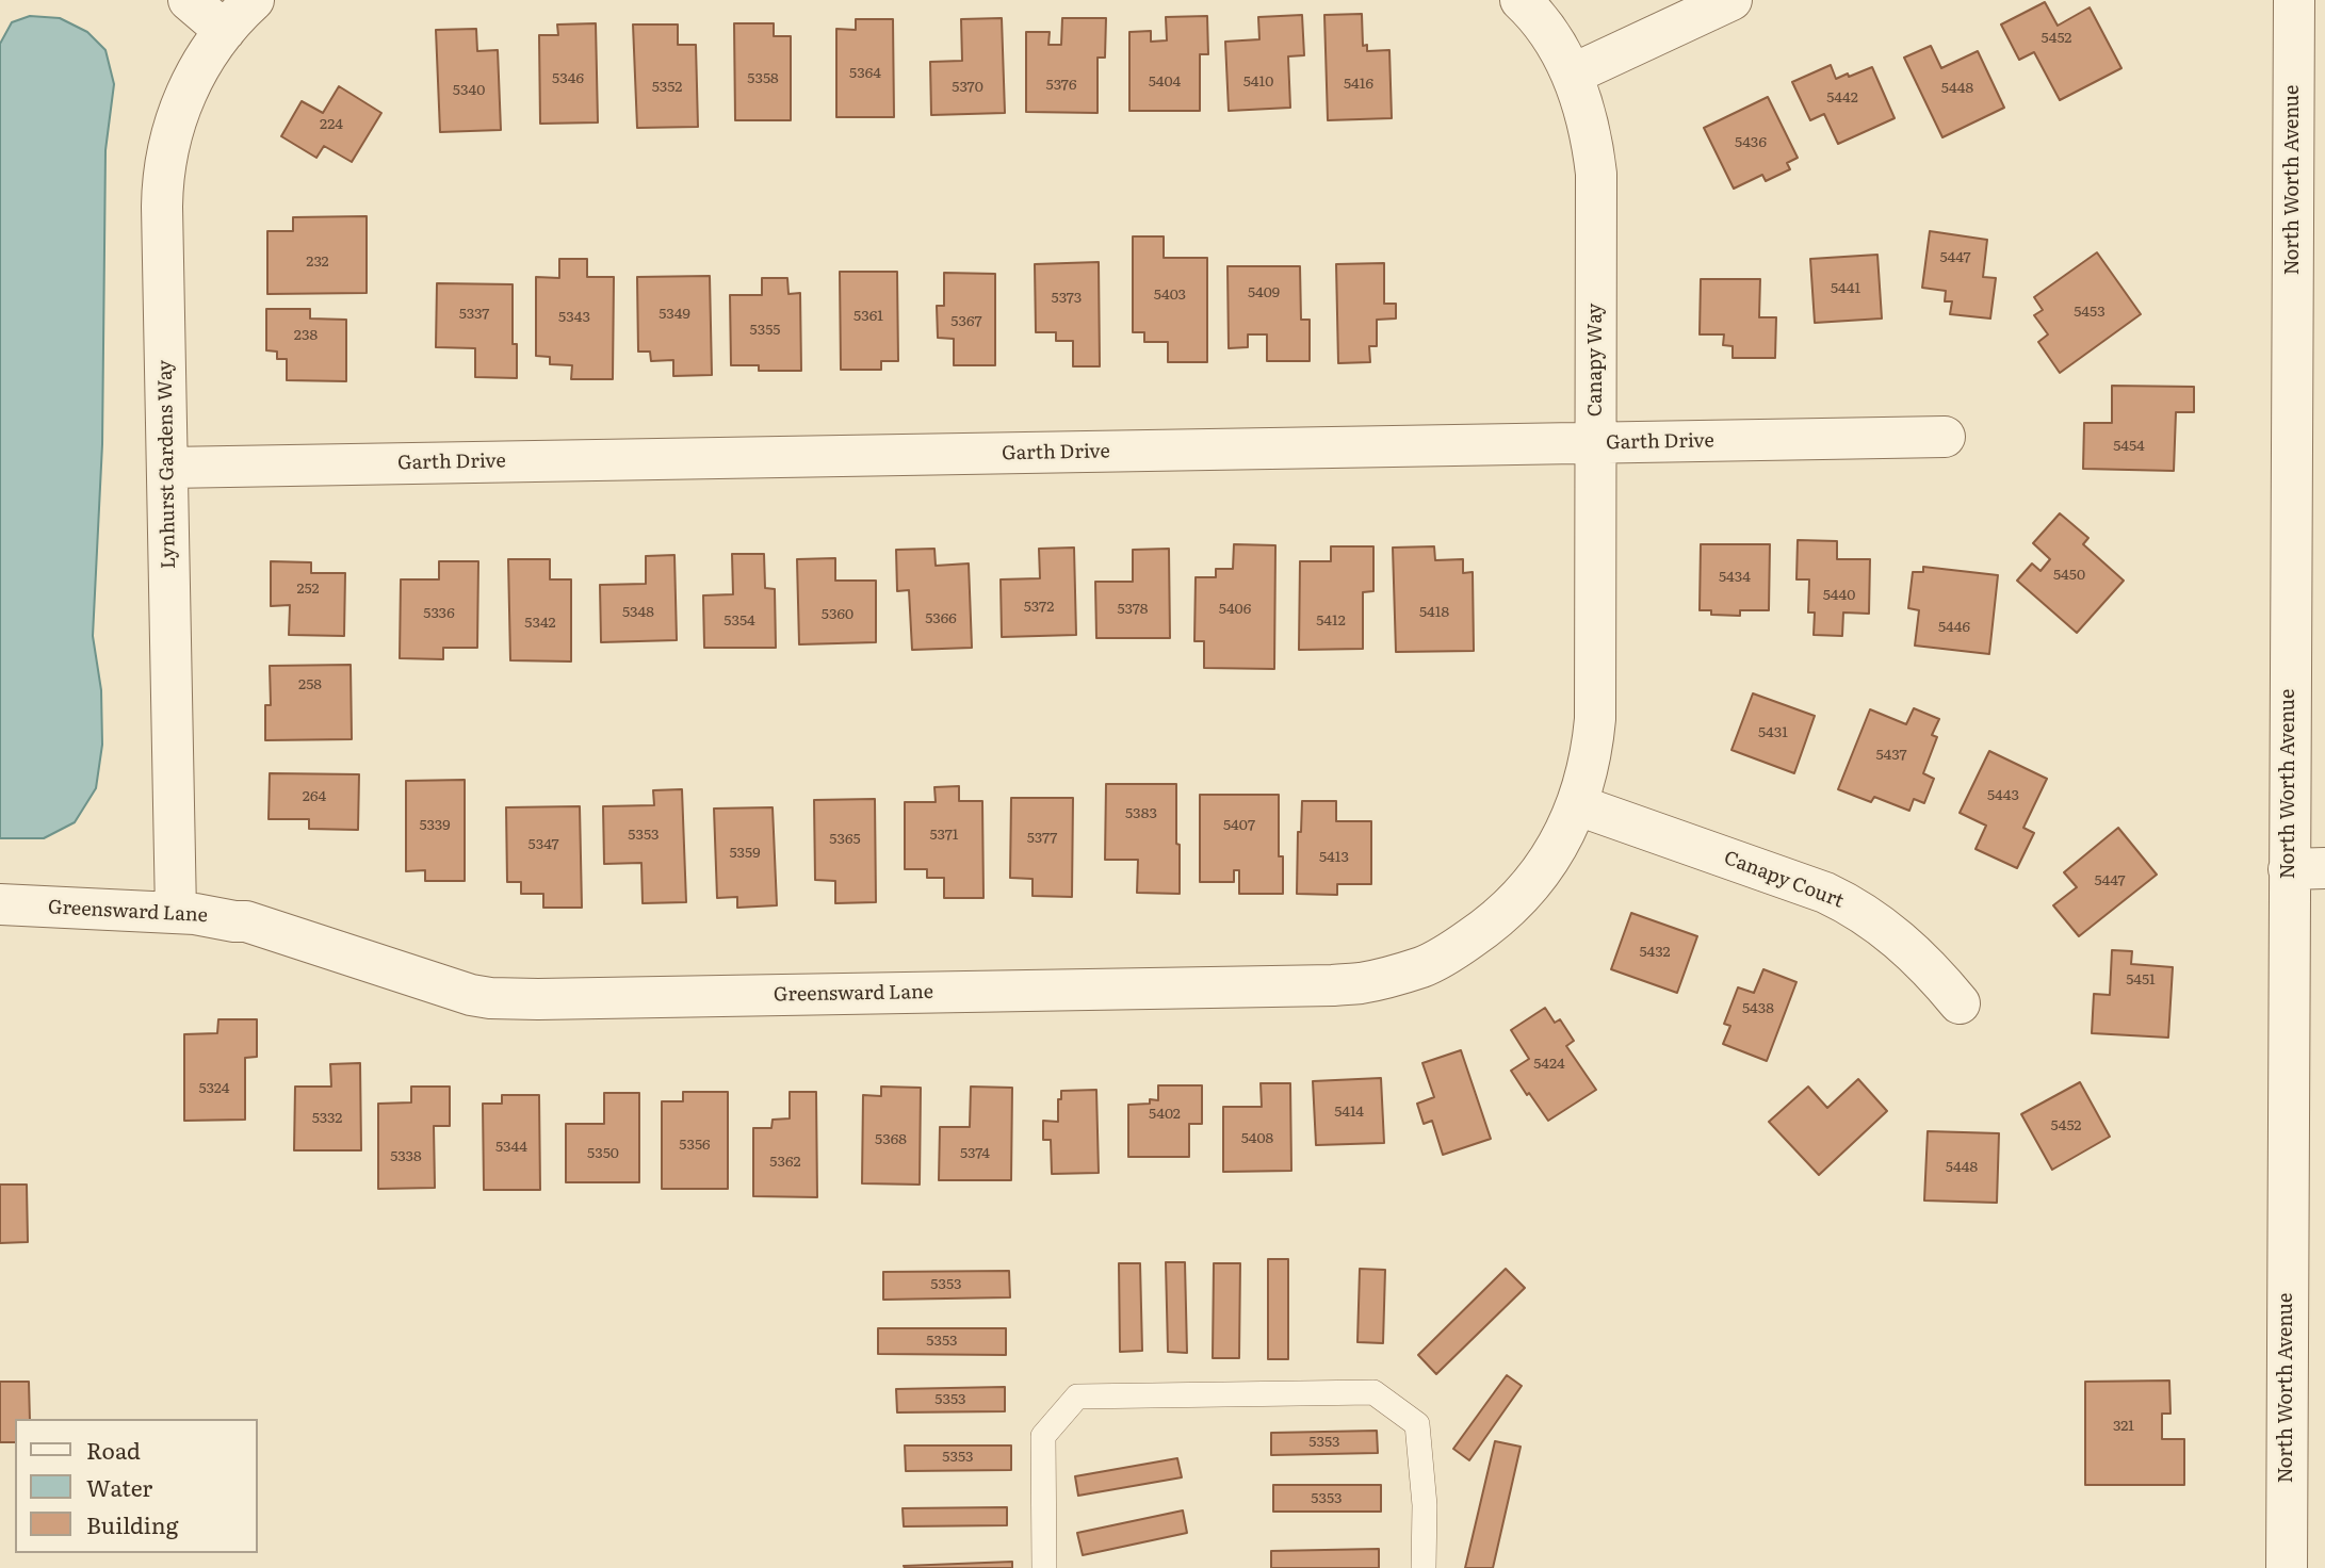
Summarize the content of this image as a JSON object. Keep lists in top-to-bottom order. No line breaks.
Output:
{"streets":{"street":["North Worth Avenue","Canapy Way","Garth Drive","Lynhurst Gardens Way","Canapy Court","Greensward Lane"]},"crossings":[["Canapy Way","Garth Drive"],["Canapy Way","Greensward Lane"],["Garth Drive","Lynhurst Gardens Way"],["Lynhurst Gardens Way","Greensward Lane"],["Canapy Court","Greensward Lane"]],"house_numbers":["5452","5364","5346","5358","5404","5410","5416","5376","5352","5370","5448","5340","5442","224","5436","5447","232","5441","5409","5403","5373","5453","5337","5349","5361","5343","5367","5355","238","5454","5450","5434","252","5440","5372","5378","5406","5348","5418","5336","5360","5366","5354","5412","5342","5446","258","5431","5437","5443","264","5383","5339","5407","5353","5371","5377","5365","5347","5359","5413","5447","5432","5451","5438","5424","5324","5414","5402","5332","5452","5408","5368","5356","5344","5350","5374","5338","5362","5448","5353","5353","5353","321","5353","5353","5353"],"legend":["Road","Water","Building"]}
